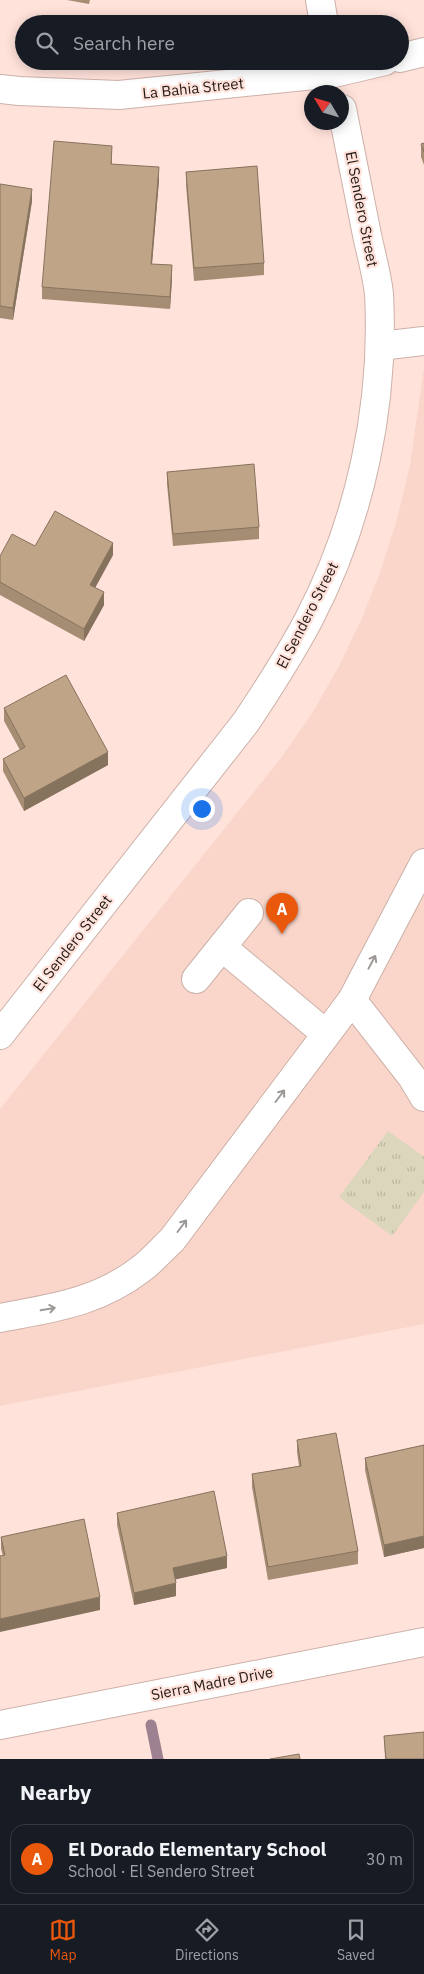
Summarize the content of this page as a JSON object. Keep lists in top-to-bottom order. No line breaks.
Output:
{"streets":{"street":["La Bahia Street","El Sendero Street","Sierra Madre Drive"]},"north":"top left","page":{"search":"Search here","pins":"A","heading":"Nearby","list":[{"mark":"A","name":"El Dorado Elementary School","note":"School · El Sendero Street","value":"30 m"}],"nav":["Map","Directions","Saved"]}}
